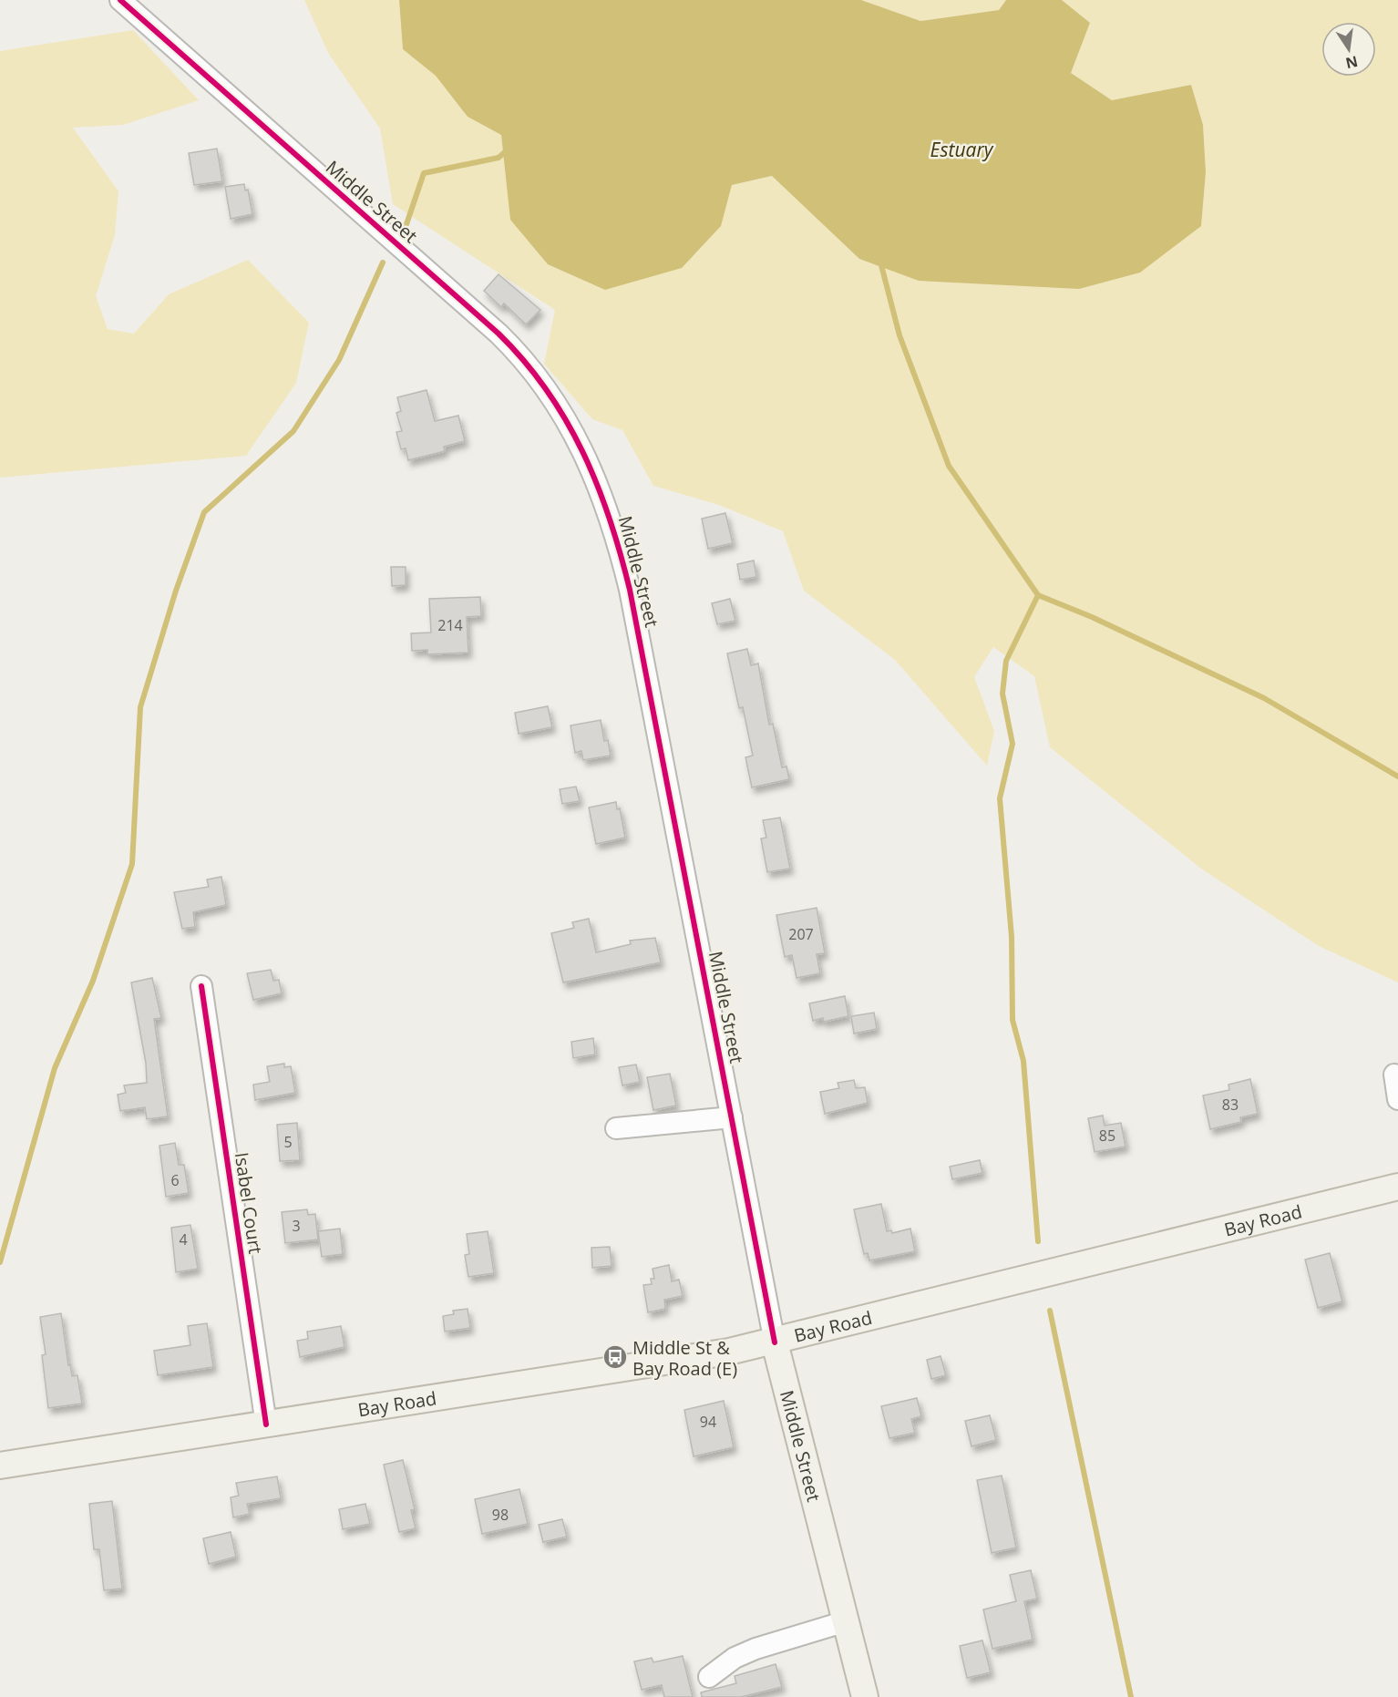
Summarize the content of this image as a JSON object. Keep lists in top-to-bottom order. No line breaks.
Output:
{"streets":{"main road":["Middle Street","Bay Road"],"street":["Isabel Court"]},"crossings":[["Middle Street","Bay Road"],["Isabel Court","Bay Road"]],"water":["Estuary"],"places":{"bus stop":["Middle St & Bay Road (E)"]},"house_numbers":["214","207","83","85","5","6","3","4","94","98"],"north":"bottom"}
